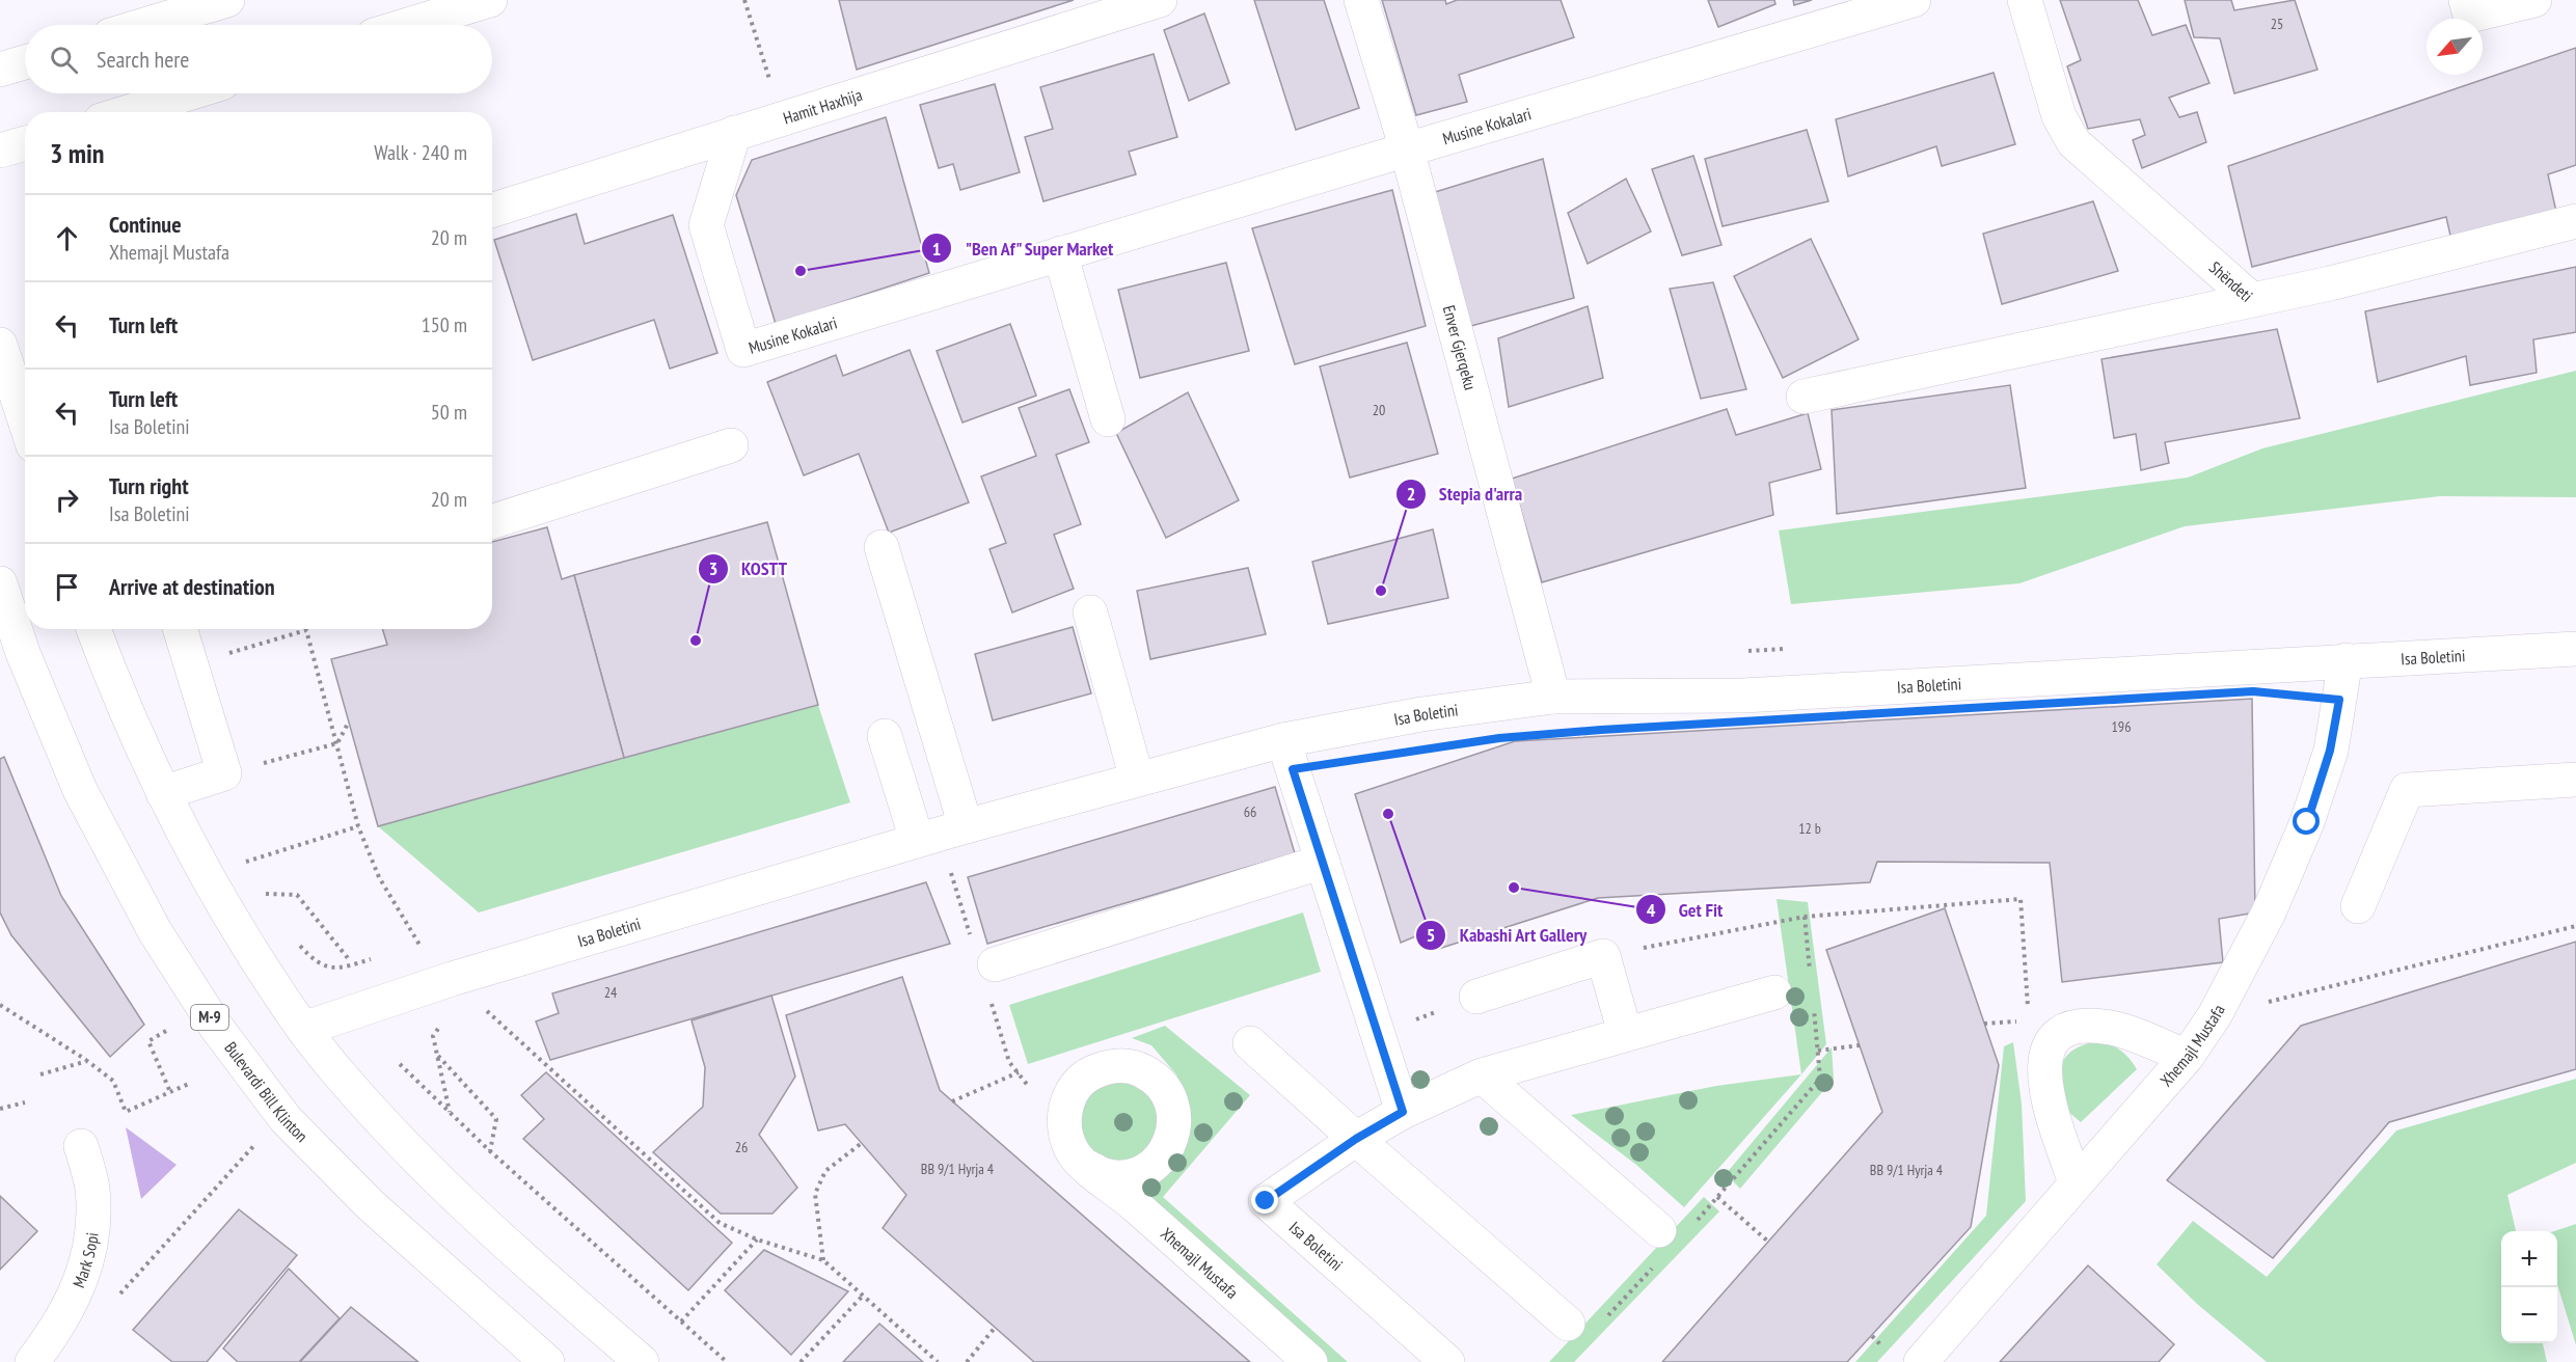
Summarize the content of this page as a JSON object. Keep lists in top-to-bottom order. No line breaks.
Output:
{"streets":{"street":["Hamit Haxhija","Musine Kokalari","Shëndeti","Enver Gjerqeku","Isa Boletini","M-9","Xhemajl Mustafa","Bulevardi Bill Klinton","Mark Sopi"]},"crossings":[["Hamit Haxhija","Musine Kokalari"],["Musine Kokalari","Enver Gjerqeku"],["Enver Gjerqeku","Isa Boletini"],["Isa Boletini","Xhemajl Mustafa"]],"places":["\"Ben Af\" Super Market","Stepia d'arra","KOSTT","Kabashi Art Gallery","Get Fit"],"house_numbers":["25","20","196","66","12 b","24","26","BB 9/1 Hyrja 4","BB 9/1 Hyrja 4"],"north":"bottom left","page":{"search":"Search here","heading":["3 min","Walk · 240 m"],"list":[["Continue","Xhemajl Mustafa","20 m"],["Turn left","150 m"],["Turn left","Isa Boletini","50 m"],["Turn right","Isa Boletini","20 m"],"Arrive at destination"],"map_buttons":["+","−"]}}
